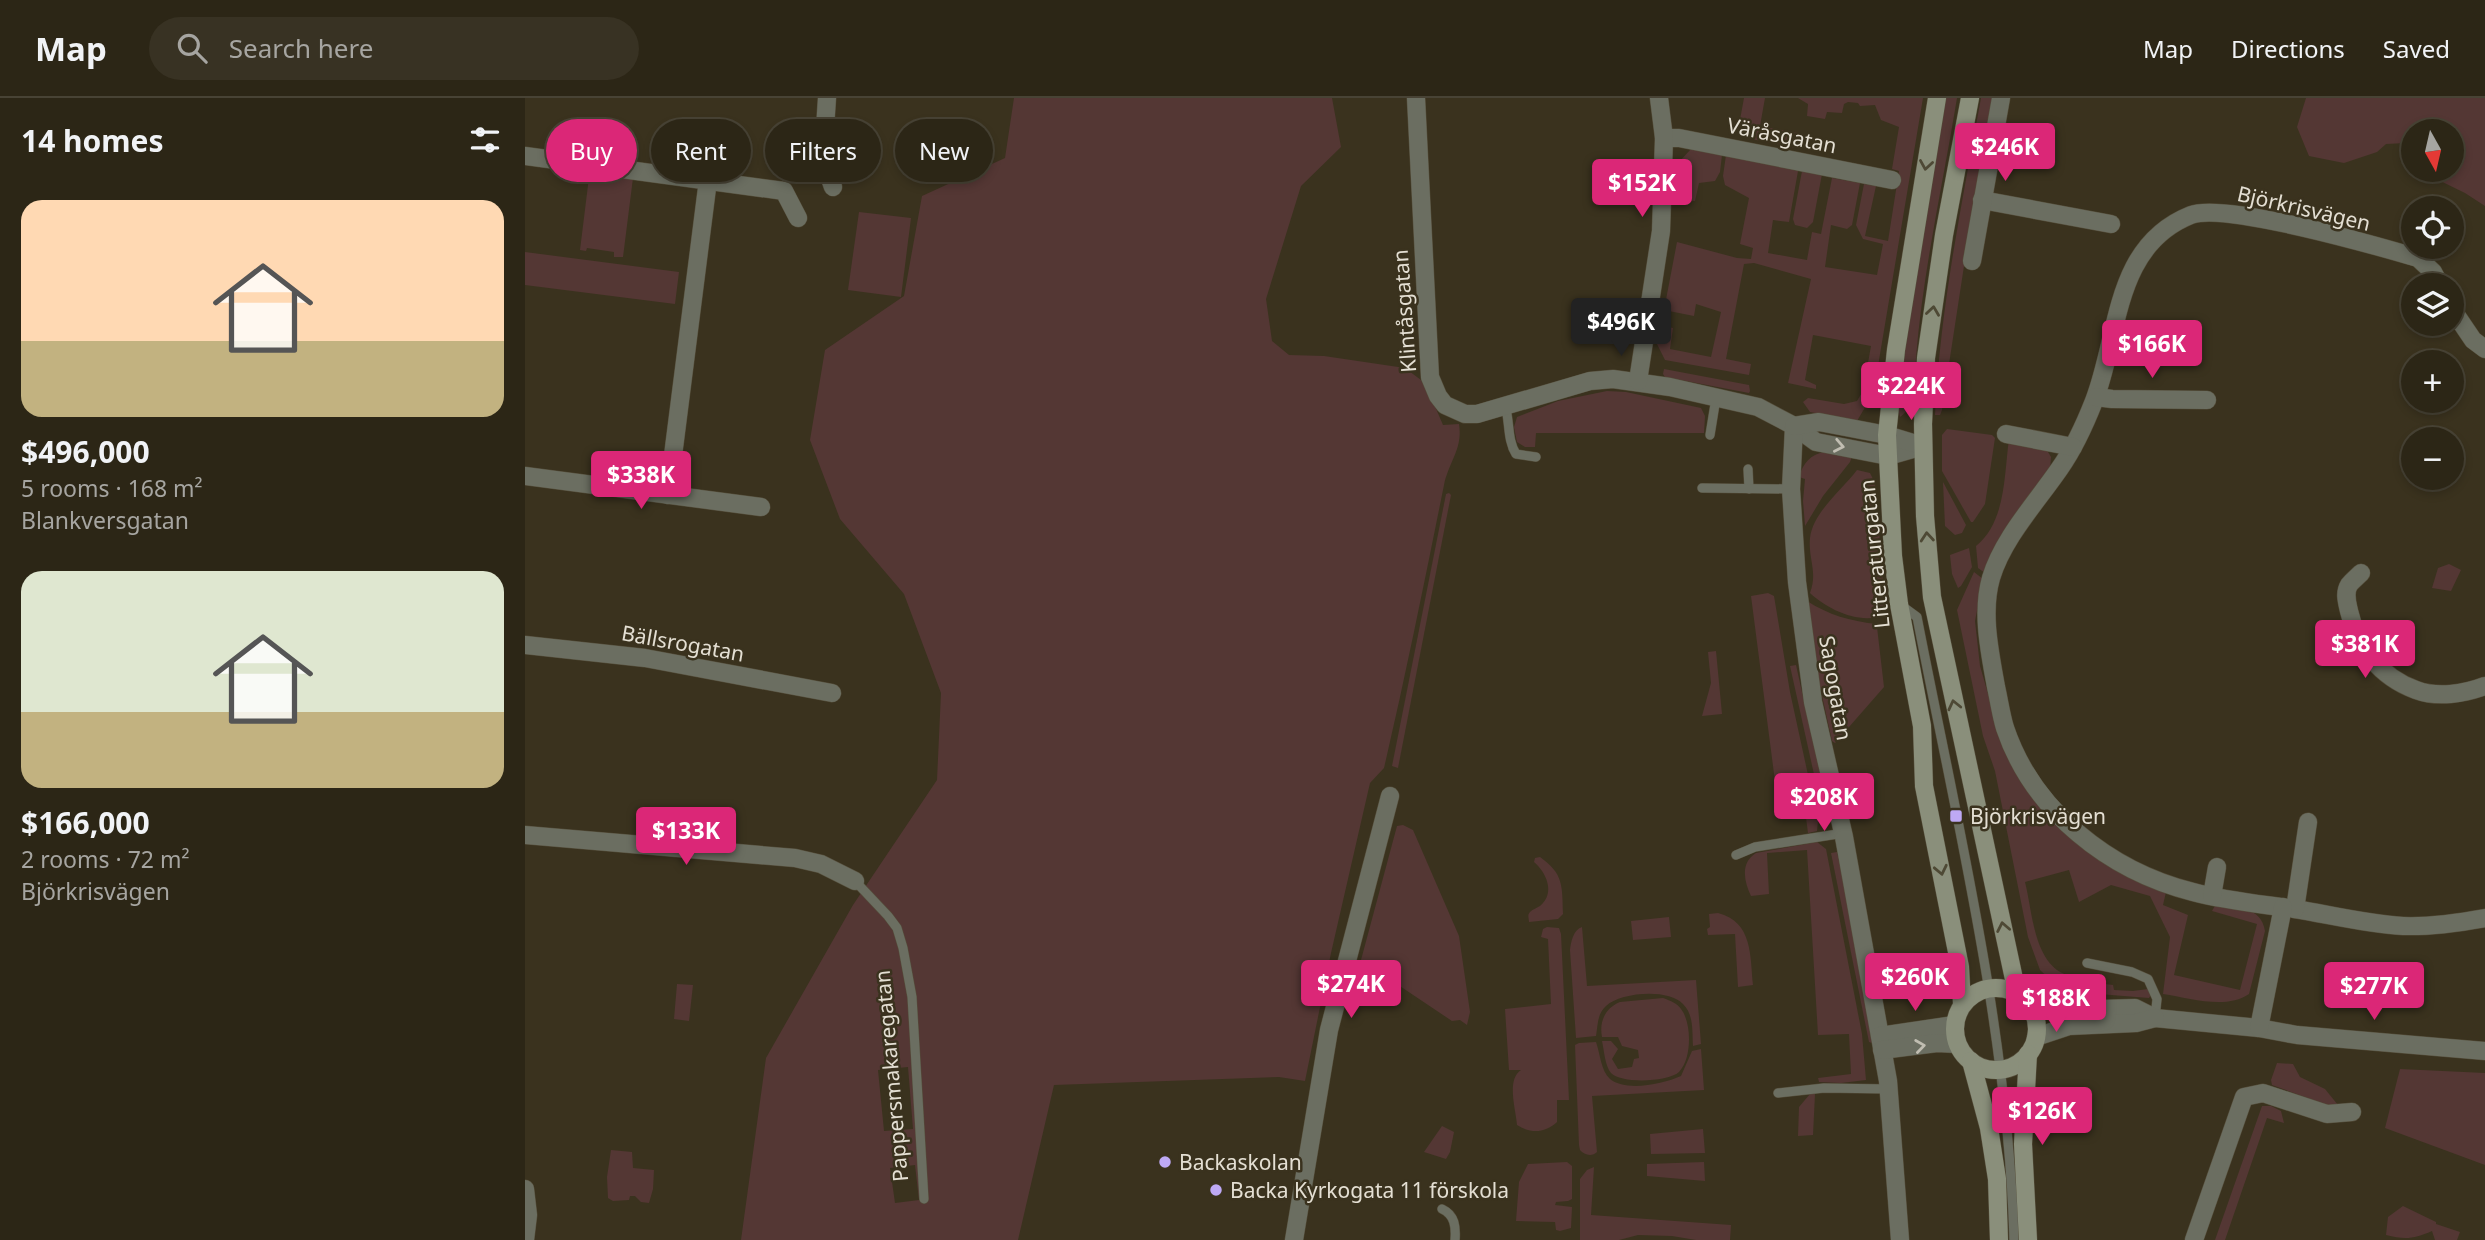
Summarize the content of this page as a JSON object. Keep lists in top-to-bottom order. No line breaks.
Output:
{"streets":{"street":["Väråsgatan","Björkrisvägen","Klintåsgatan","Litteraturgatan","Bällsrogatan","Sagogatan","Pappersmakaregatan"]},"crossings":[["Klintåsgatan","Litteraturgatan"],["Klintåsgatan","Sagogatan"]],"places":{"transit":["Björkrisvägen"],"other":["Backaskolan","Backa Kyrkogata 11 förskola"]},"north":"bottom","page":{"header":"Map","search":"Search here","nav":["Map","Directions","Saved"],"heading":"14 homes","map_buttons":["+","−"],"chip":["Buy","Rent","Filters","New"],"price":["$246K","$152K","$496K","$166K","$224K","$338K","$381K","$208K","$133K","$260K","$274K","$277K","$188K","$126K"],"list":[{"name":"$496,000","note":"5 rooms · 168 m² · Blankversgatan"},{"name":"$166,000","note":"2 rooms · 72 m² · Björkrisvägen"}]}}
